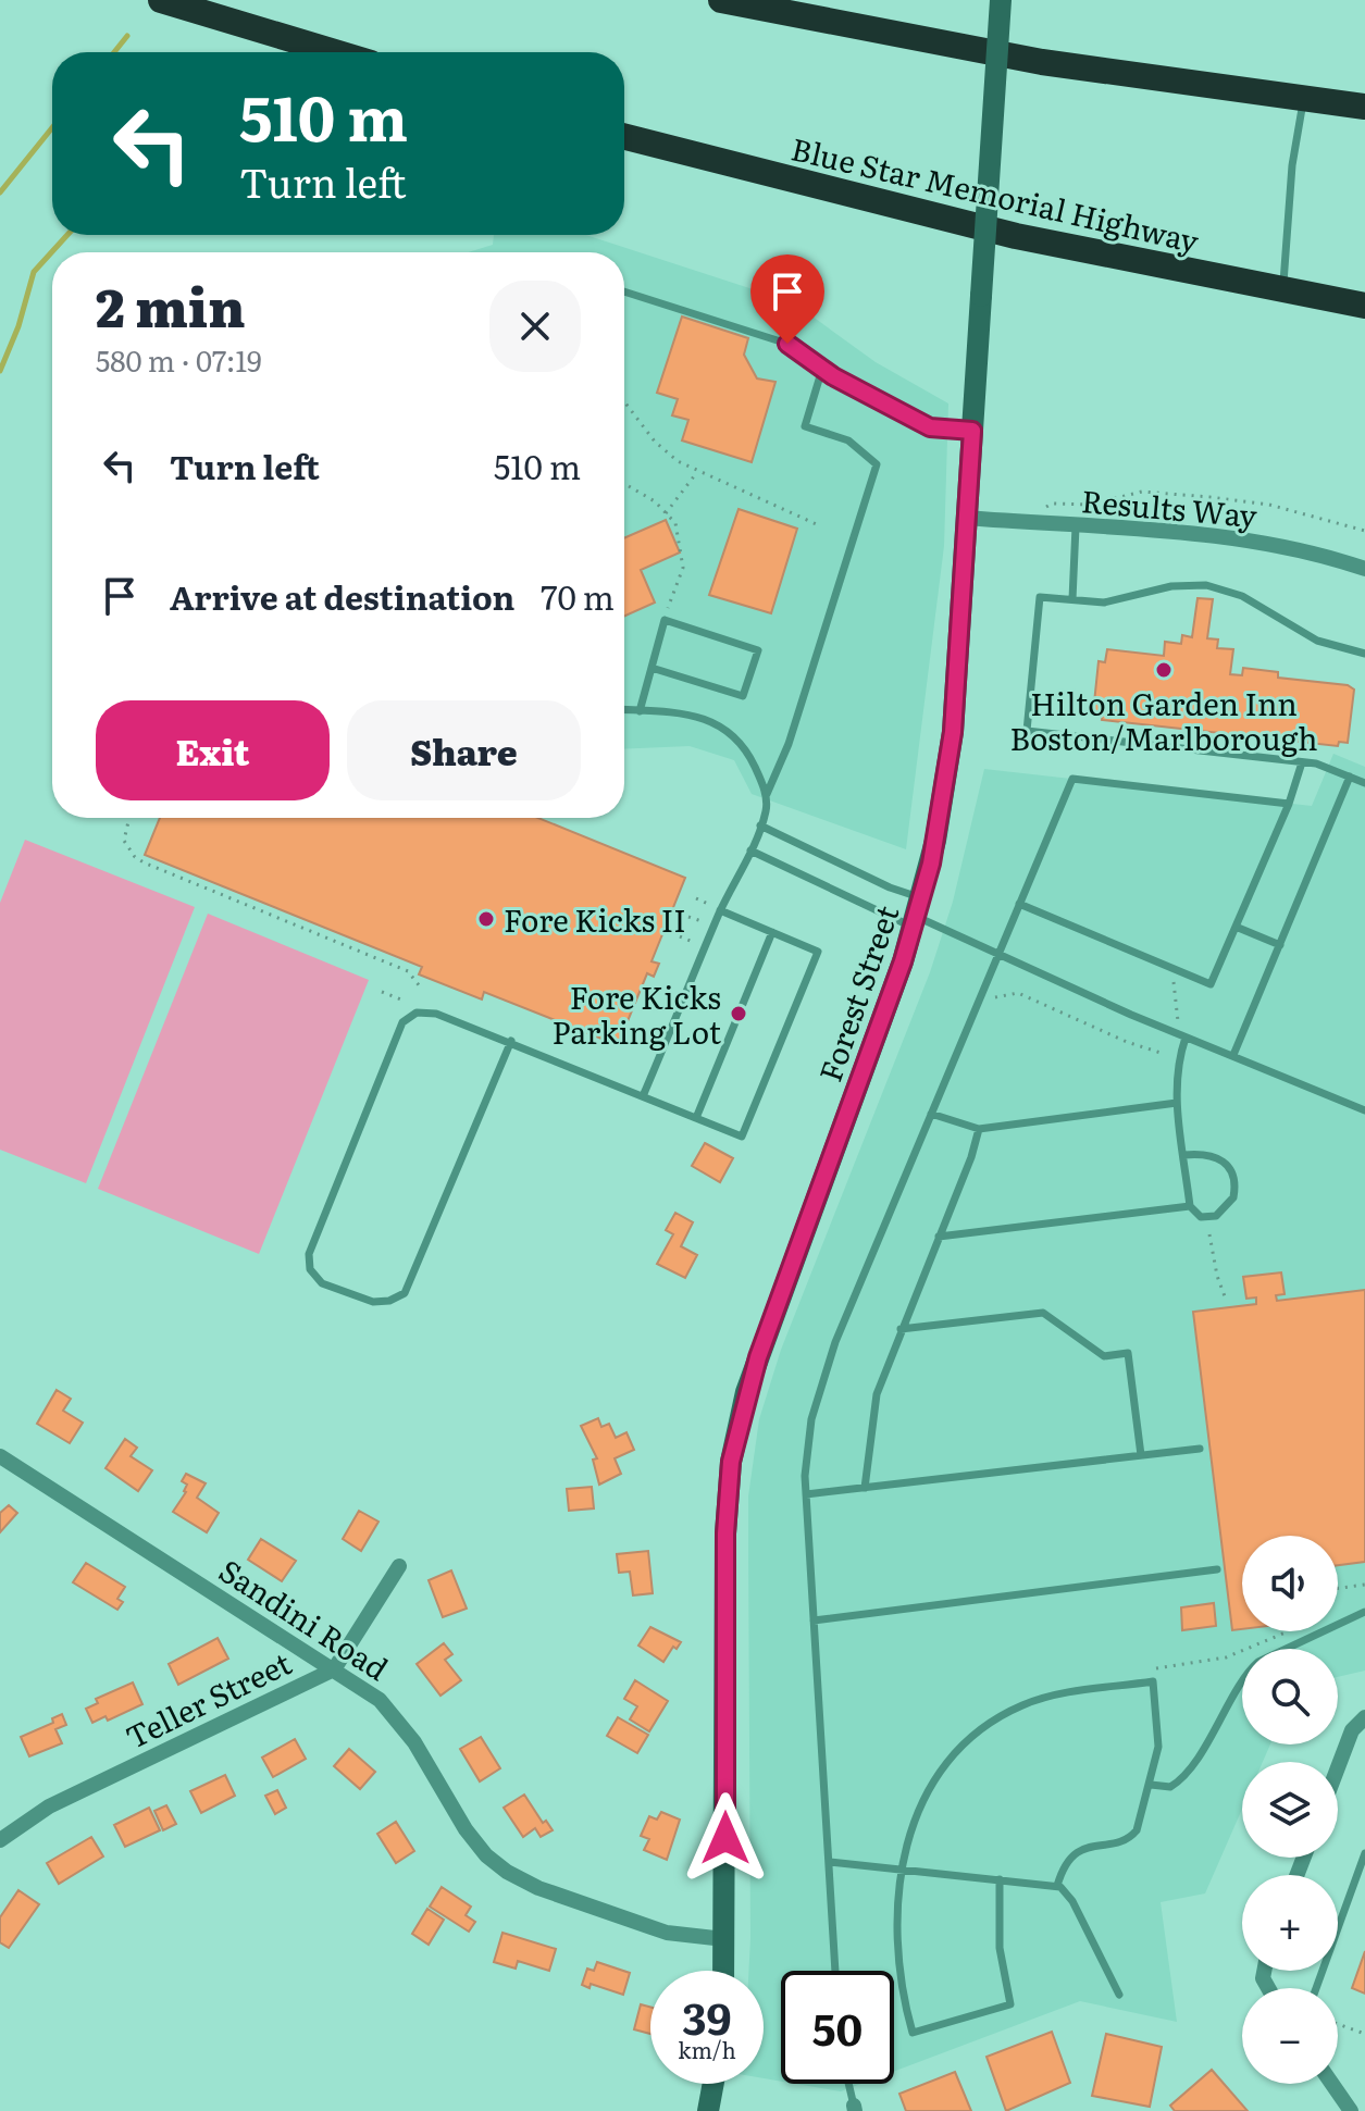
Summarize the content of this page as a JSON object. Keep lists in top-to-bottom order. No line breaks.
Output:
{"streets":{"highway":["Blue Star Memorial Highway"],"main road":["Forest Street"],"street":["Results Way","Sandini Road","Teller Street"]},"crossings":[["Results Way","Forest Street"],["Forest Street","Sandini Road"],["Sandini Road","Teller Street"]],"places":["Hilton Garden Inn Boston/Marlborough","Fore Kicks II","Fore Kicks Parking Lot"],"page":{"turn":["510 m","Turn left"],"heading":["2 min","580 m · 07:19"],"list":[{"name":"Turn left","value":"510 m"},{"name":"Arrive at destination","value":"70 m"}],"buttons":["Exit","Share"],"map_buttons":["+","−"],"speed":"39 km/h","limit":"50"}}
